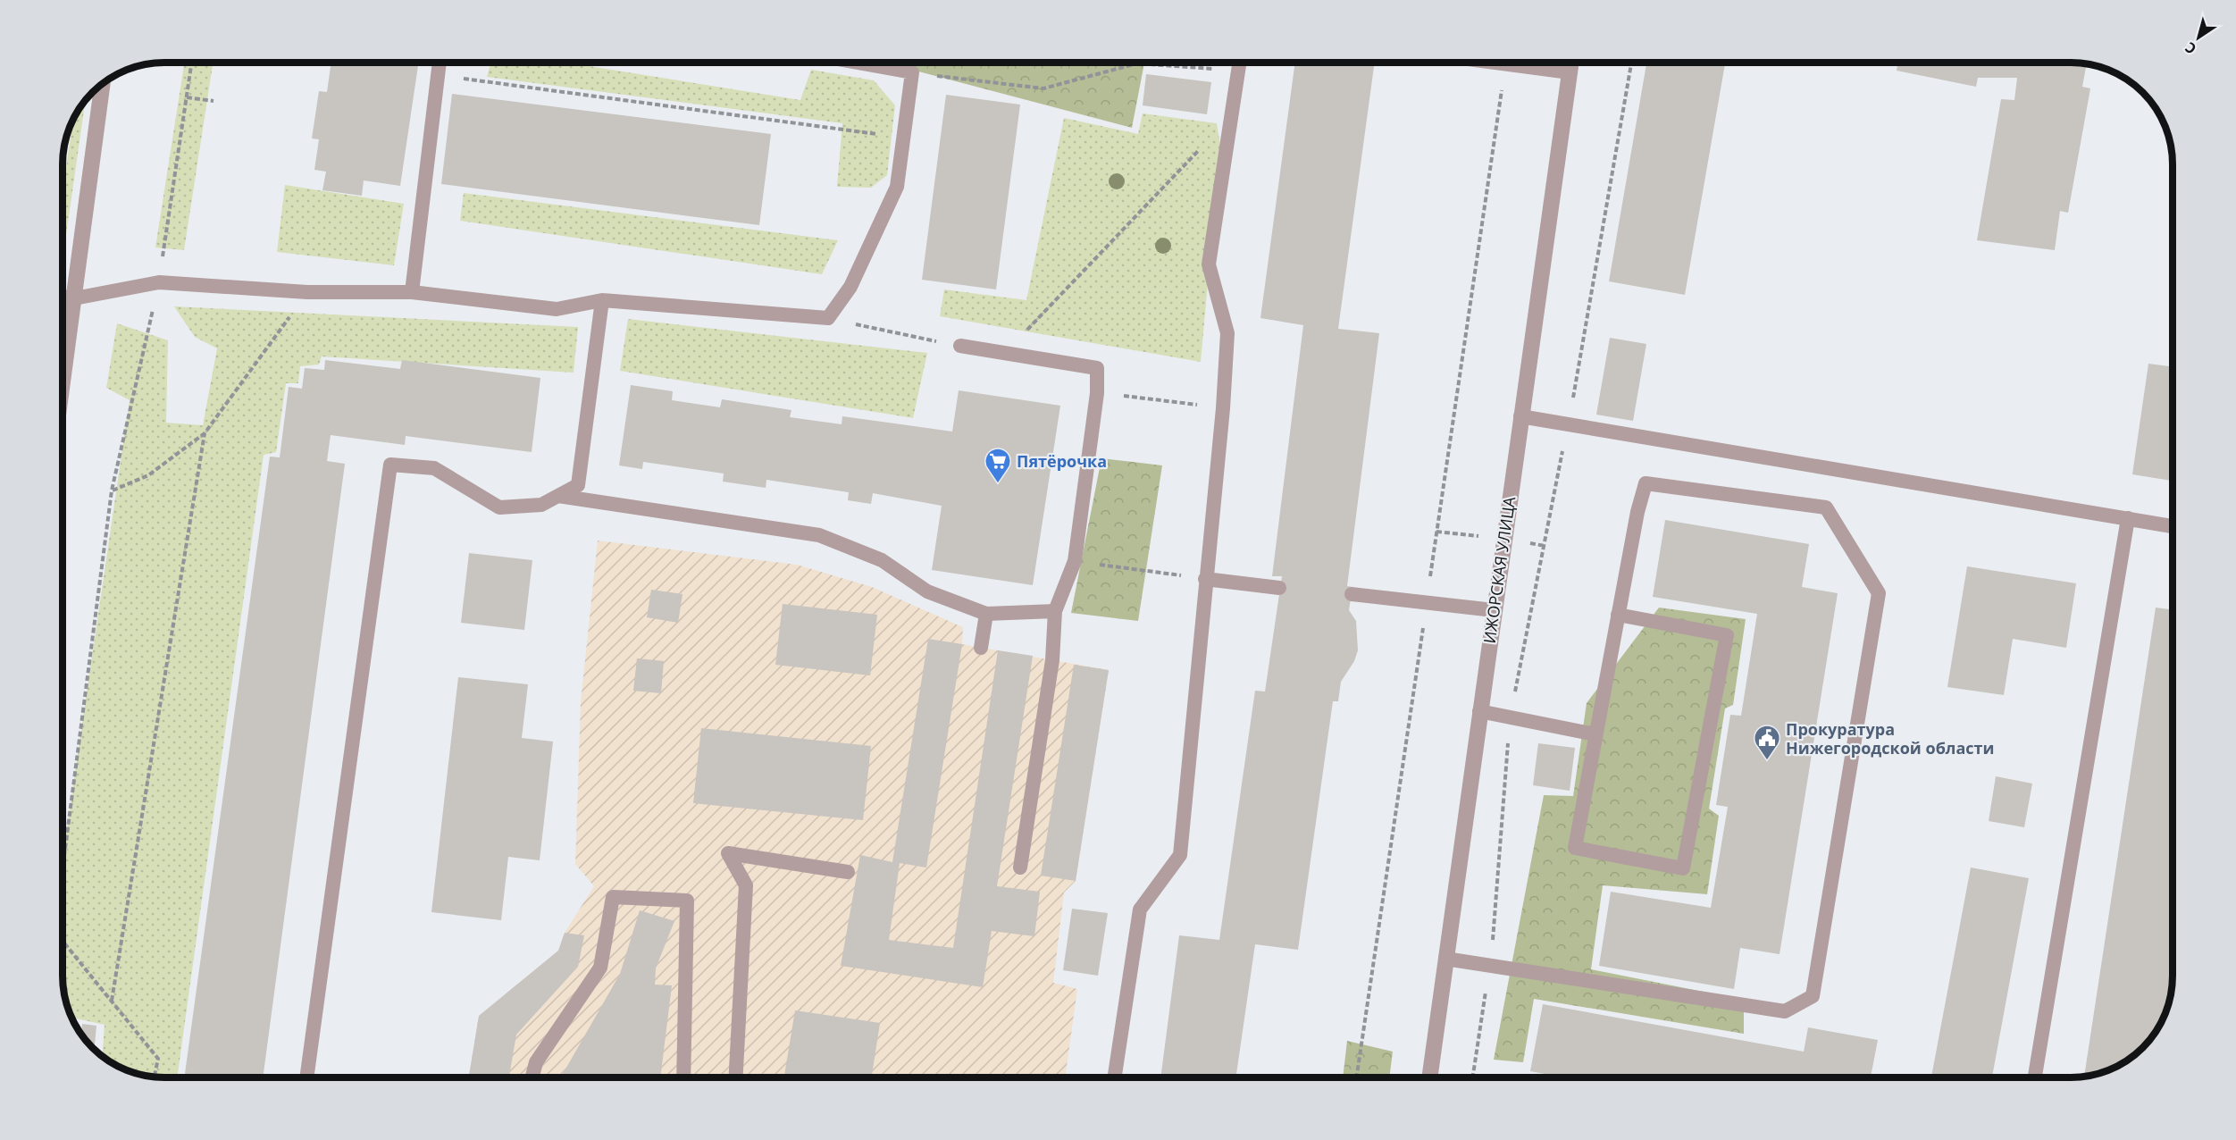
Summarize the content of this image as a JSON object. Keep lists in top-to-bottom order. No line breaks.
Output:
{"streets":{"street":["ИЖОРСКАЯ УЛИЦА"]},"places":{"supermarket":["Пятёрочка"],"public building":["Прокуратура Нижегородской области"]},"north":"bottom left"}
